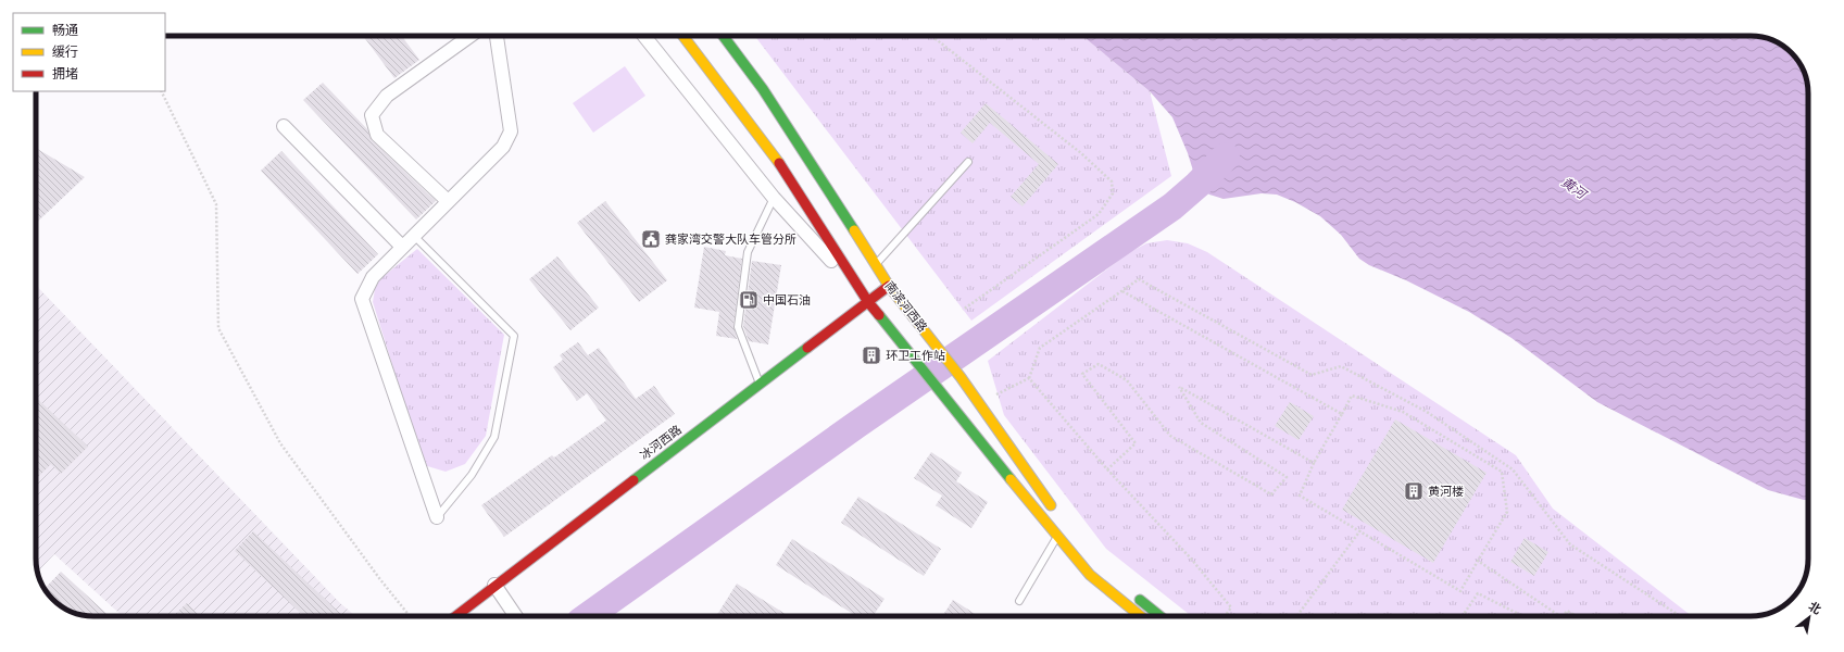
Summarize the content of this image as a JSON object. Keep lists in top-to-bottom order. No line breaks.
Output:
{"streets":{"main road":["南滨河西路","冰河西路"]},"crossings":[["南滨河西路","冰河西路"]],"water":["黄河"],"places":{"public building":["龚家湾交警大队车管分所"],"fuel station":["中国石油"],"building":["环卫工作站","黄河楼"]},"legend":["畅通","缓行","拥堵"],"north":"top right"}
